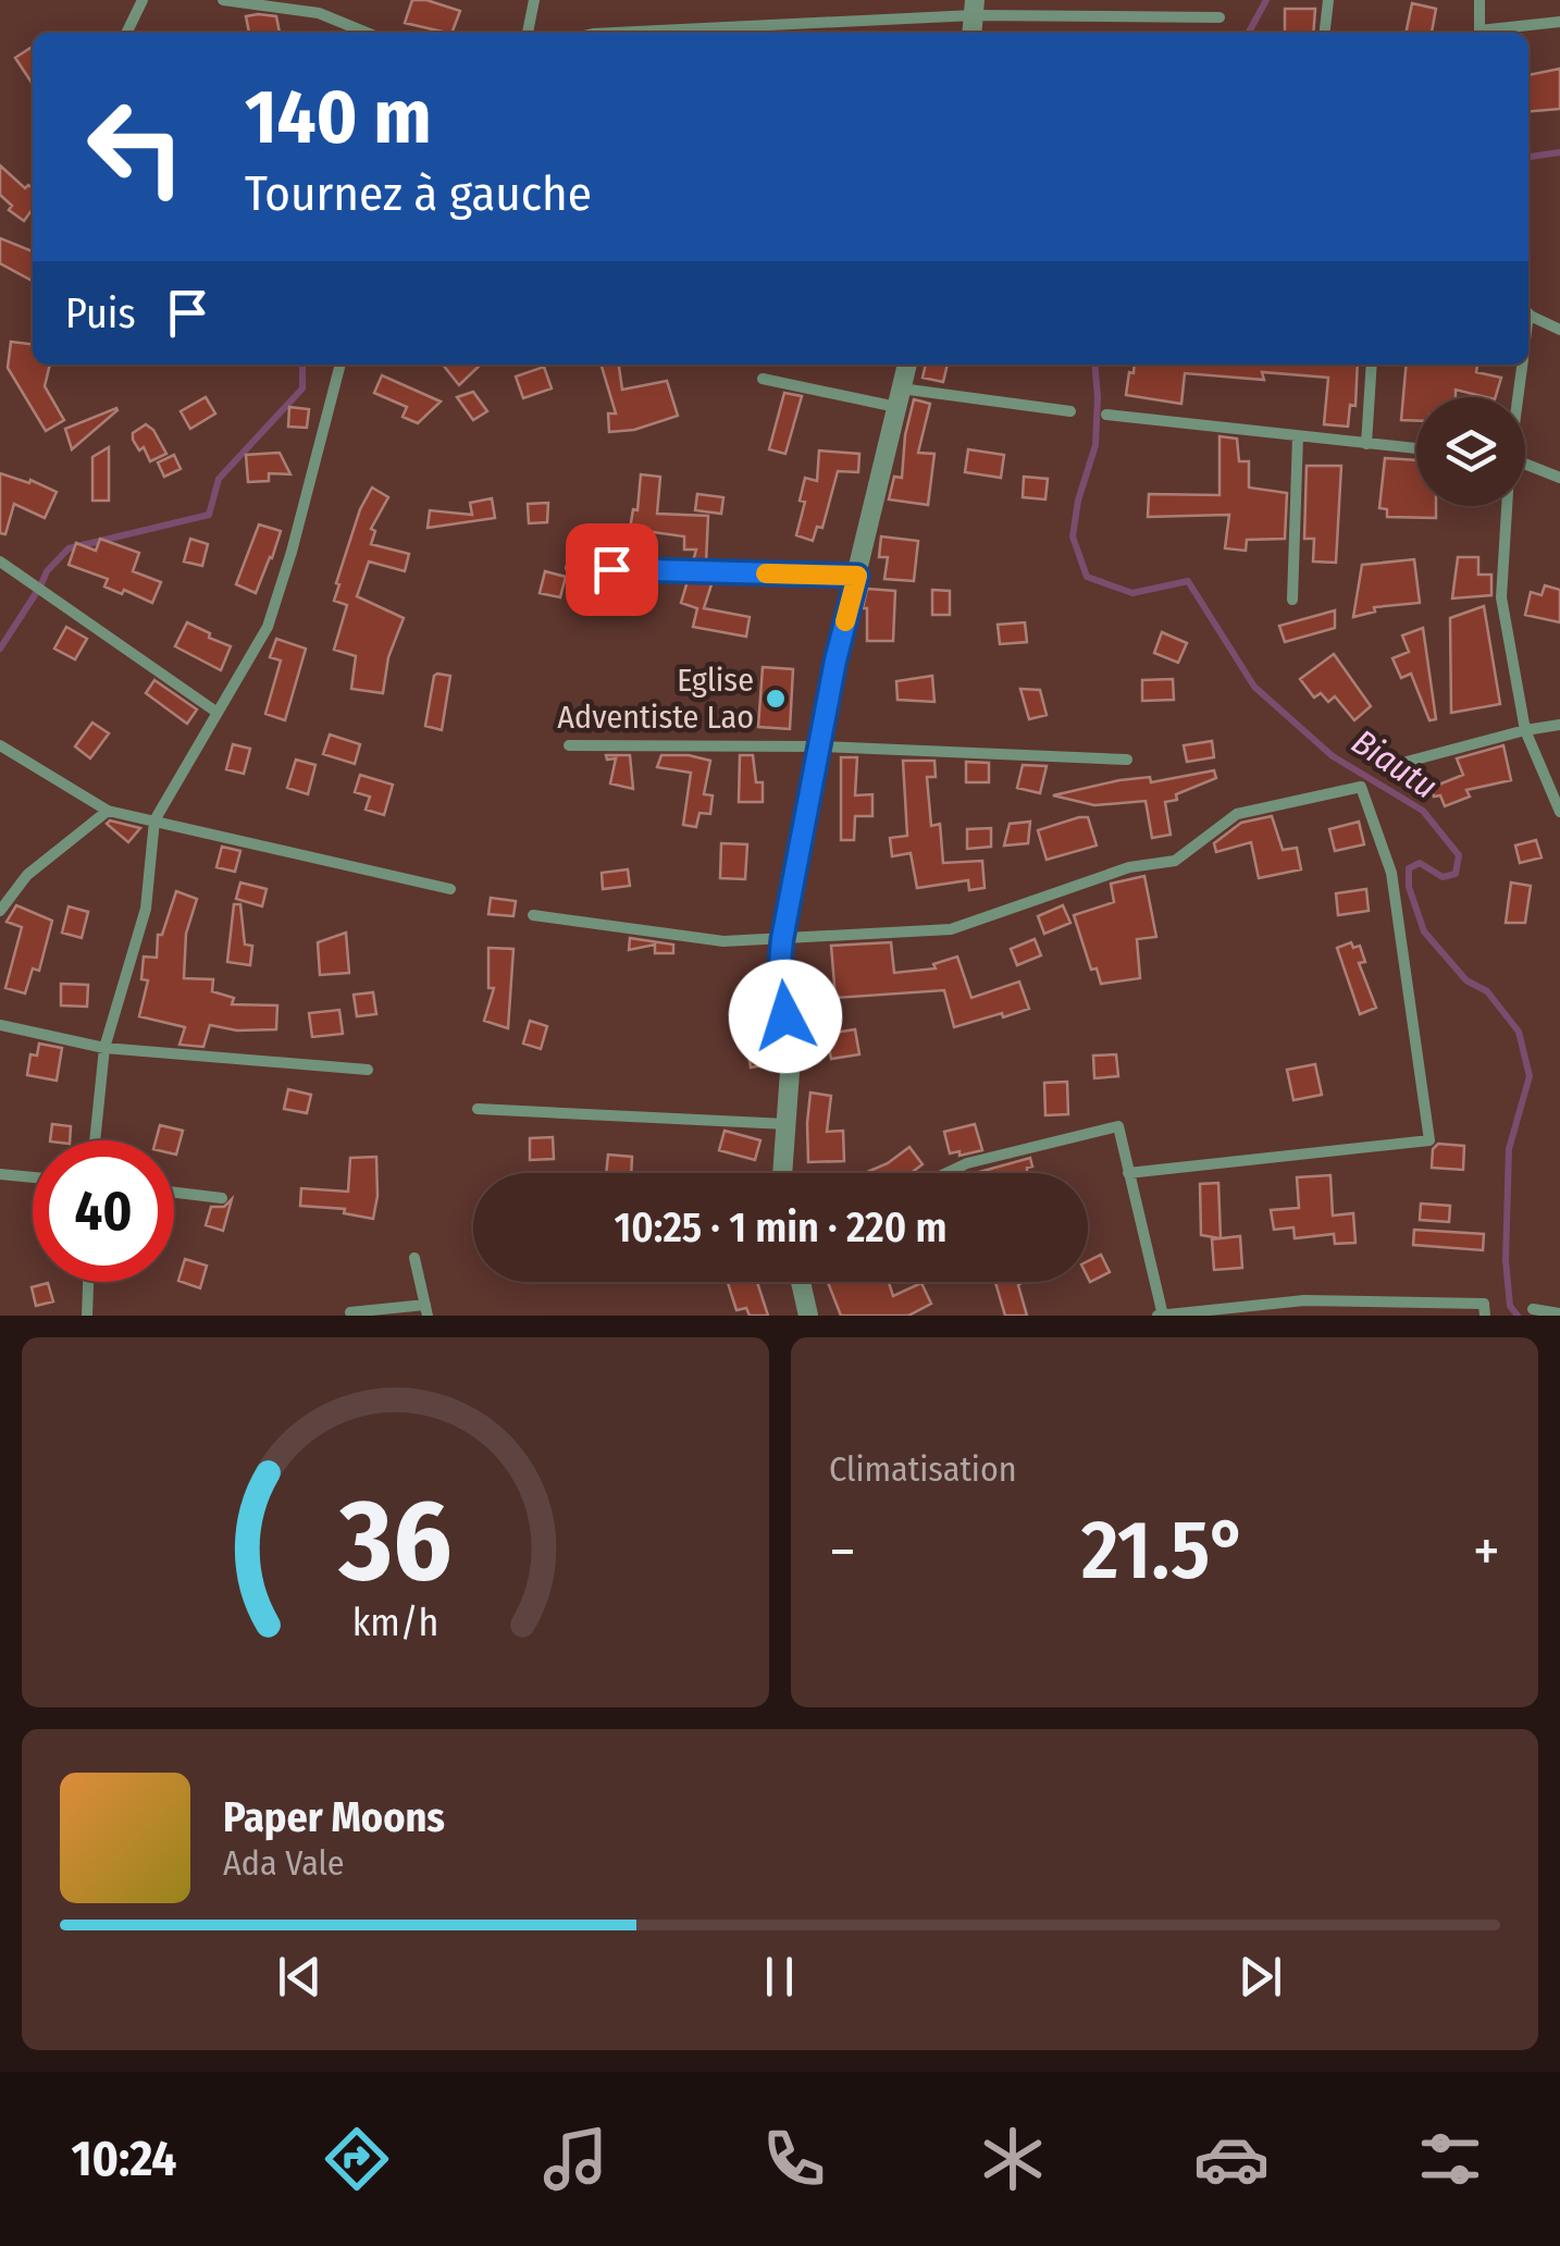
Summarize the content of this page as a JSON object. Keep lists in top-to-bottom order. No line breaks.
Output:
{"water":["Biautu"],"places":["Eglise Adventiste Lao"],"page":{"turn":["140 m","Tournez à gauche"],"then":"Puis","limit":"40","trip":"10:25 · 1 min · 220 m","tile":"Climatisation","heat":["−","21.5°","+"],"song":["Paper Moons","Ada Vale"],"tabs":"10:24","gauge":["36","km/h"]}}
